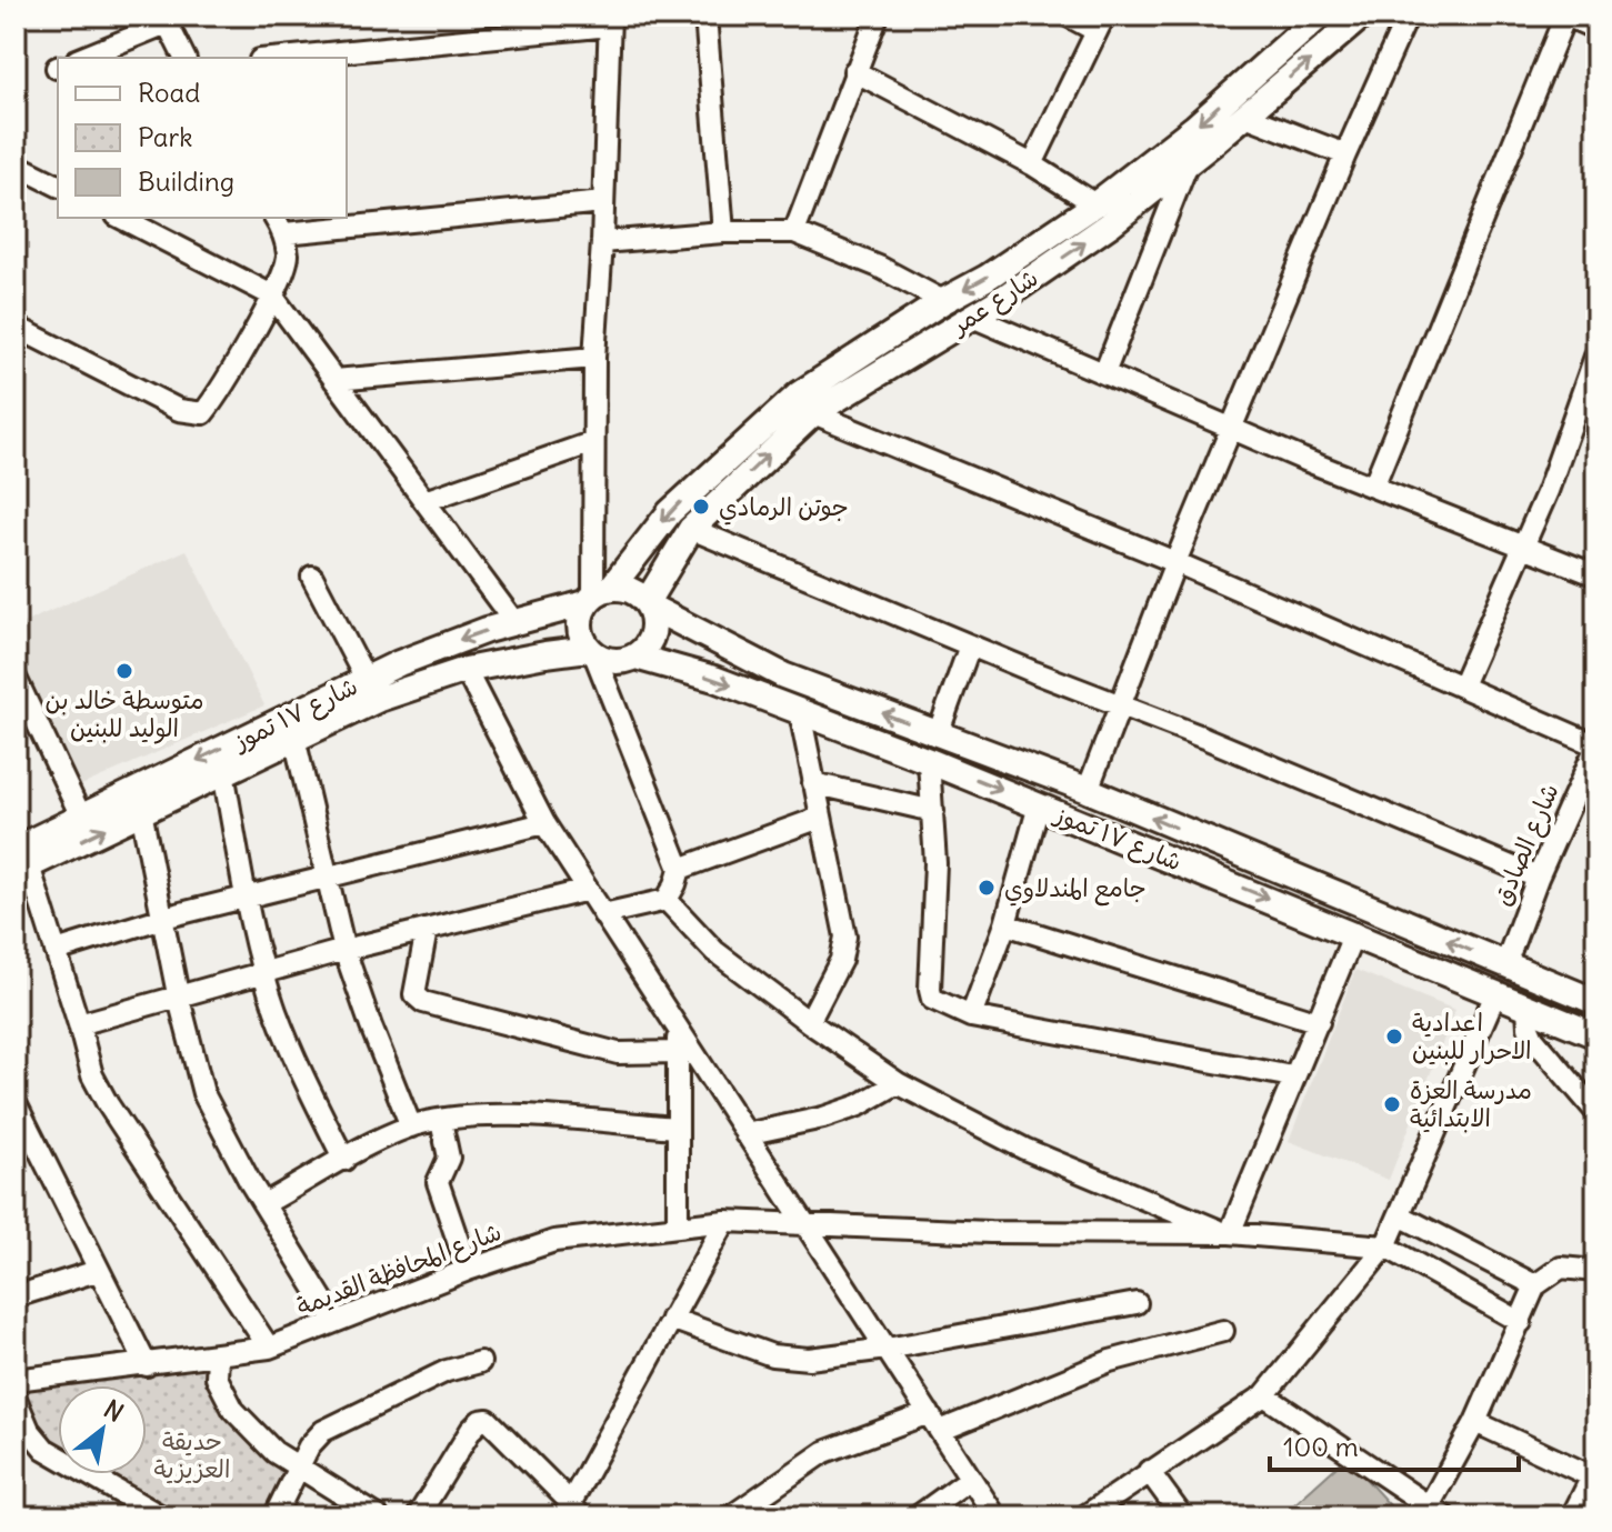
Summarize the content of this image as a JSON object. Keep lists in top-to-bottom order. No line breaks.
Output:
{"streets":{"main road":["شارع عمر","شارع ١٧ تموز"],"street":["شارع الصادق","شارع المحافظة القديمة"]},"crossings":[["شارع عمر","شارع ١٧ تموز"],["شارع ١٧ تموز","شارع الصادق"]],"parks":["حديقة العزيزية"],"places":["جوتن الرمادي","متوسطة خالد بن الوليد للبنين","جامع المندلاوي","اعدادية الاحرار للبنين","مدرسة العزة الابتدائية"],"legend":["Road","Park","Building"],"scale_bar":"100 m","north":"top right"}
